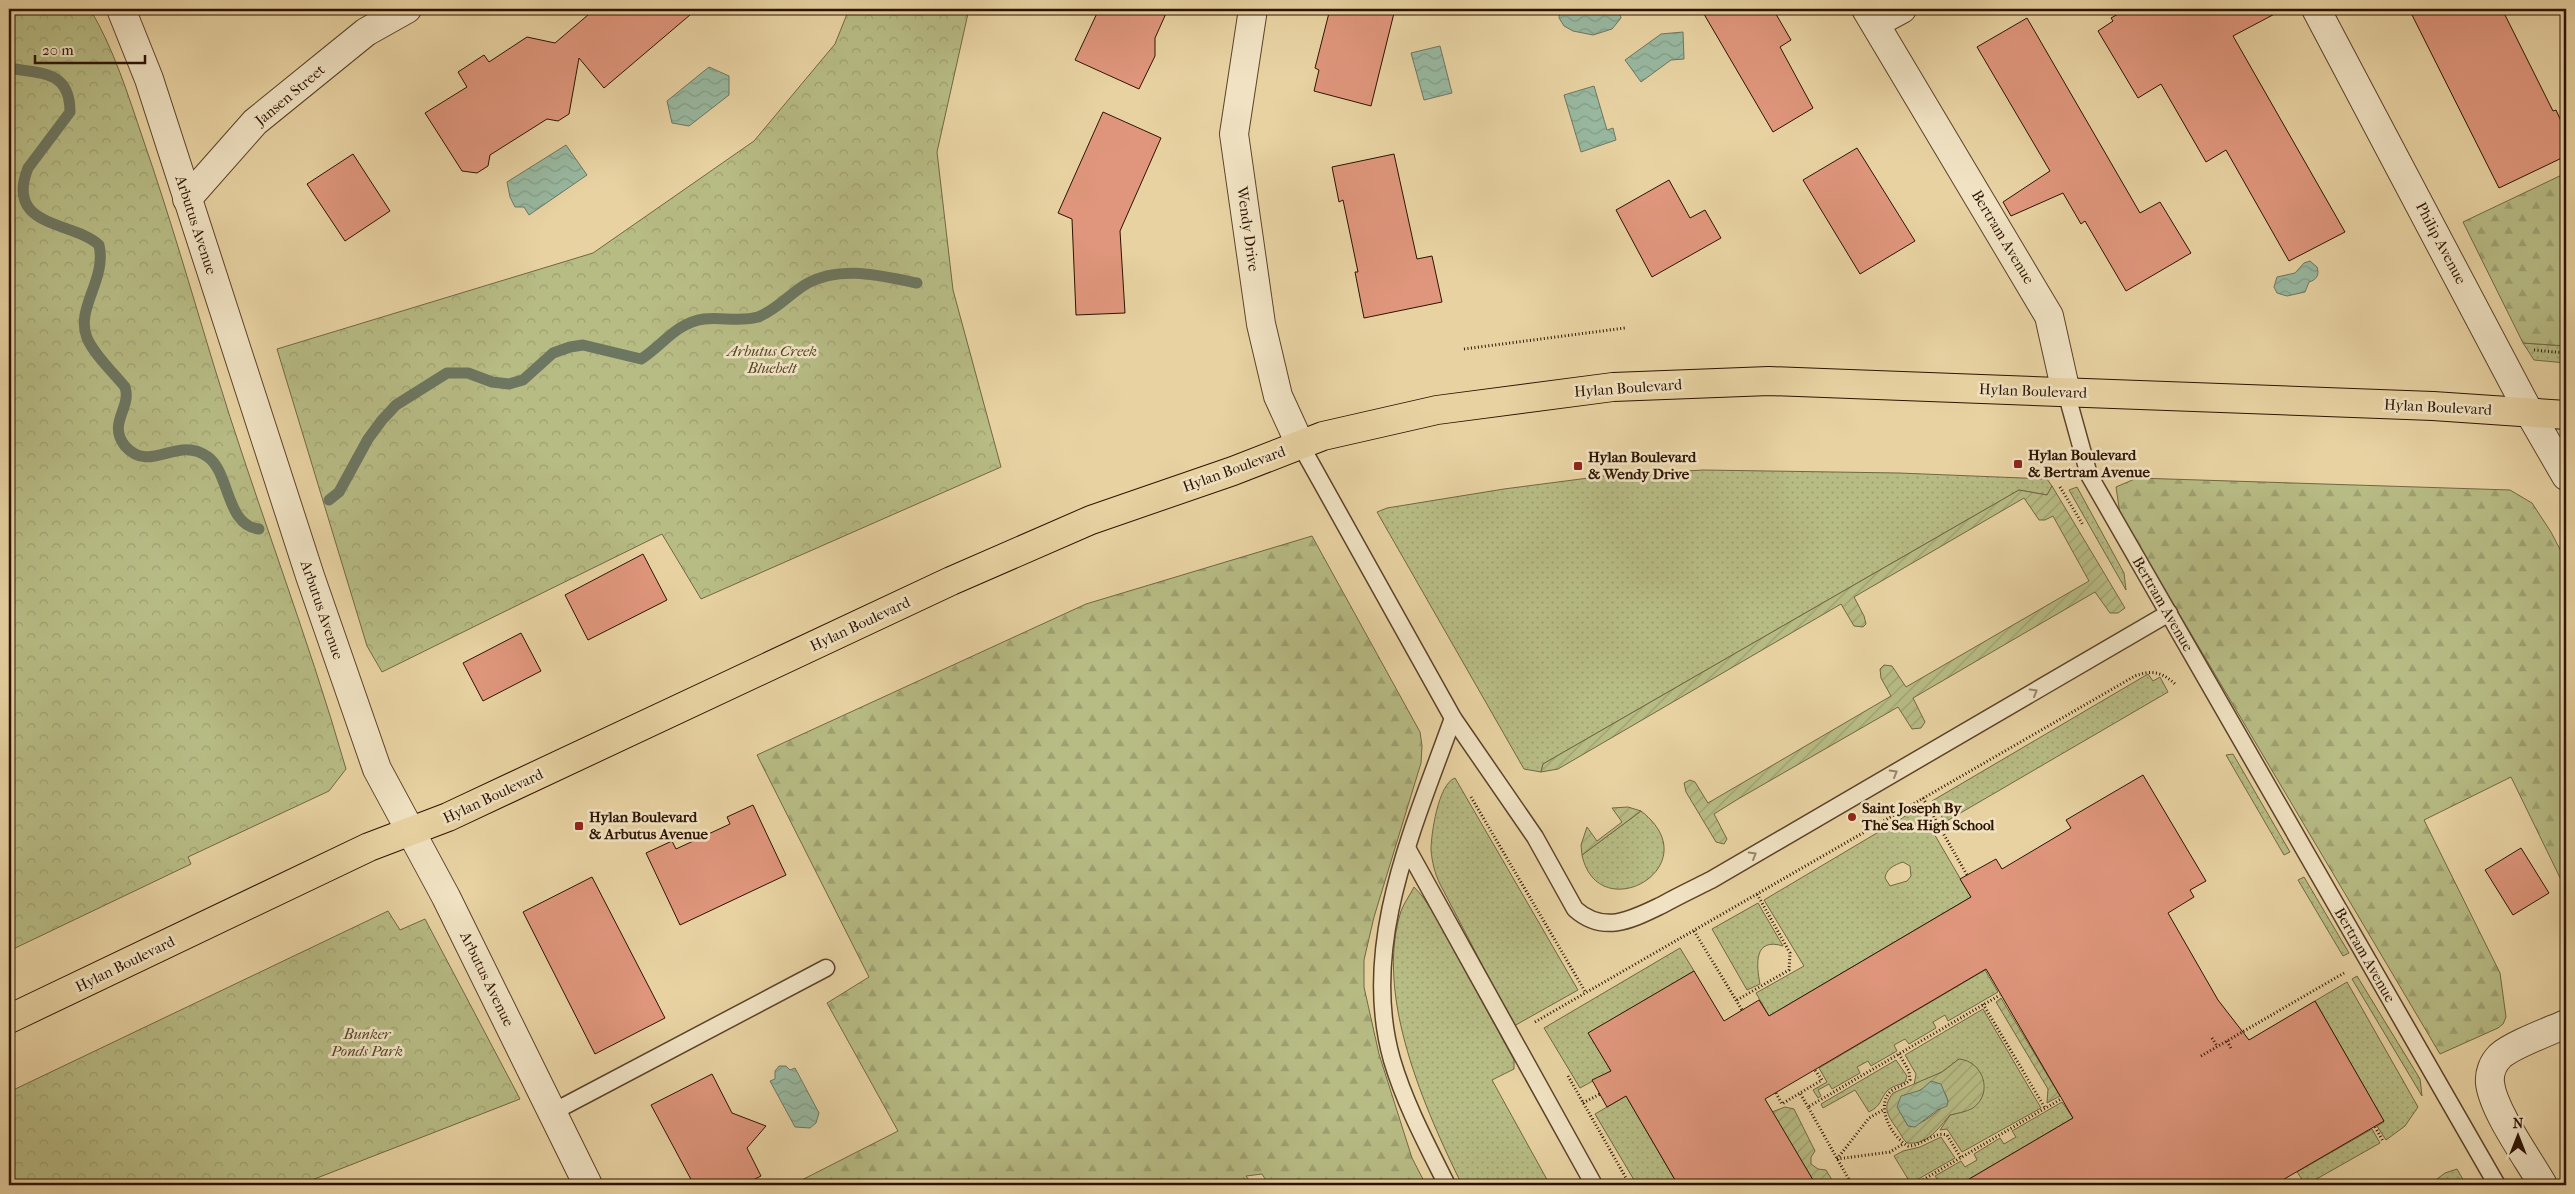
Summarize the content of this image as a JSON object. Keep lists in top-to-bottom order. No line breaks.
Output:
{"streets":{"main road":["Hylan Boulevard"],"street":["Jansen Street","Arbutus Avenue","Wendy Drive","Bertram Avenue","Philip Avenue"]},"crossings":[["Jansen Street","Arbutus Avenue"],["Arbutus Avenue","Hylan Boulevard"],["Wendy Drive","Hylan Boulevard"],["Bertram Avenue","Hylan Boulevard"],["Philip Avenue","Hylan Boulevard"]],"parks":["Arbutus Creek Bluebelt","Bunker Ponds Park"],"places":{"transit":["Hylan Boulevard & Bertram Avenue","Hylan Boulevard & Wendy Drive","Hylan Boulevard & Arbutus Avenue"],"other":["Saint Joseph By The Sea High School"]},"scale_bar":"20 m","north":"top"}
